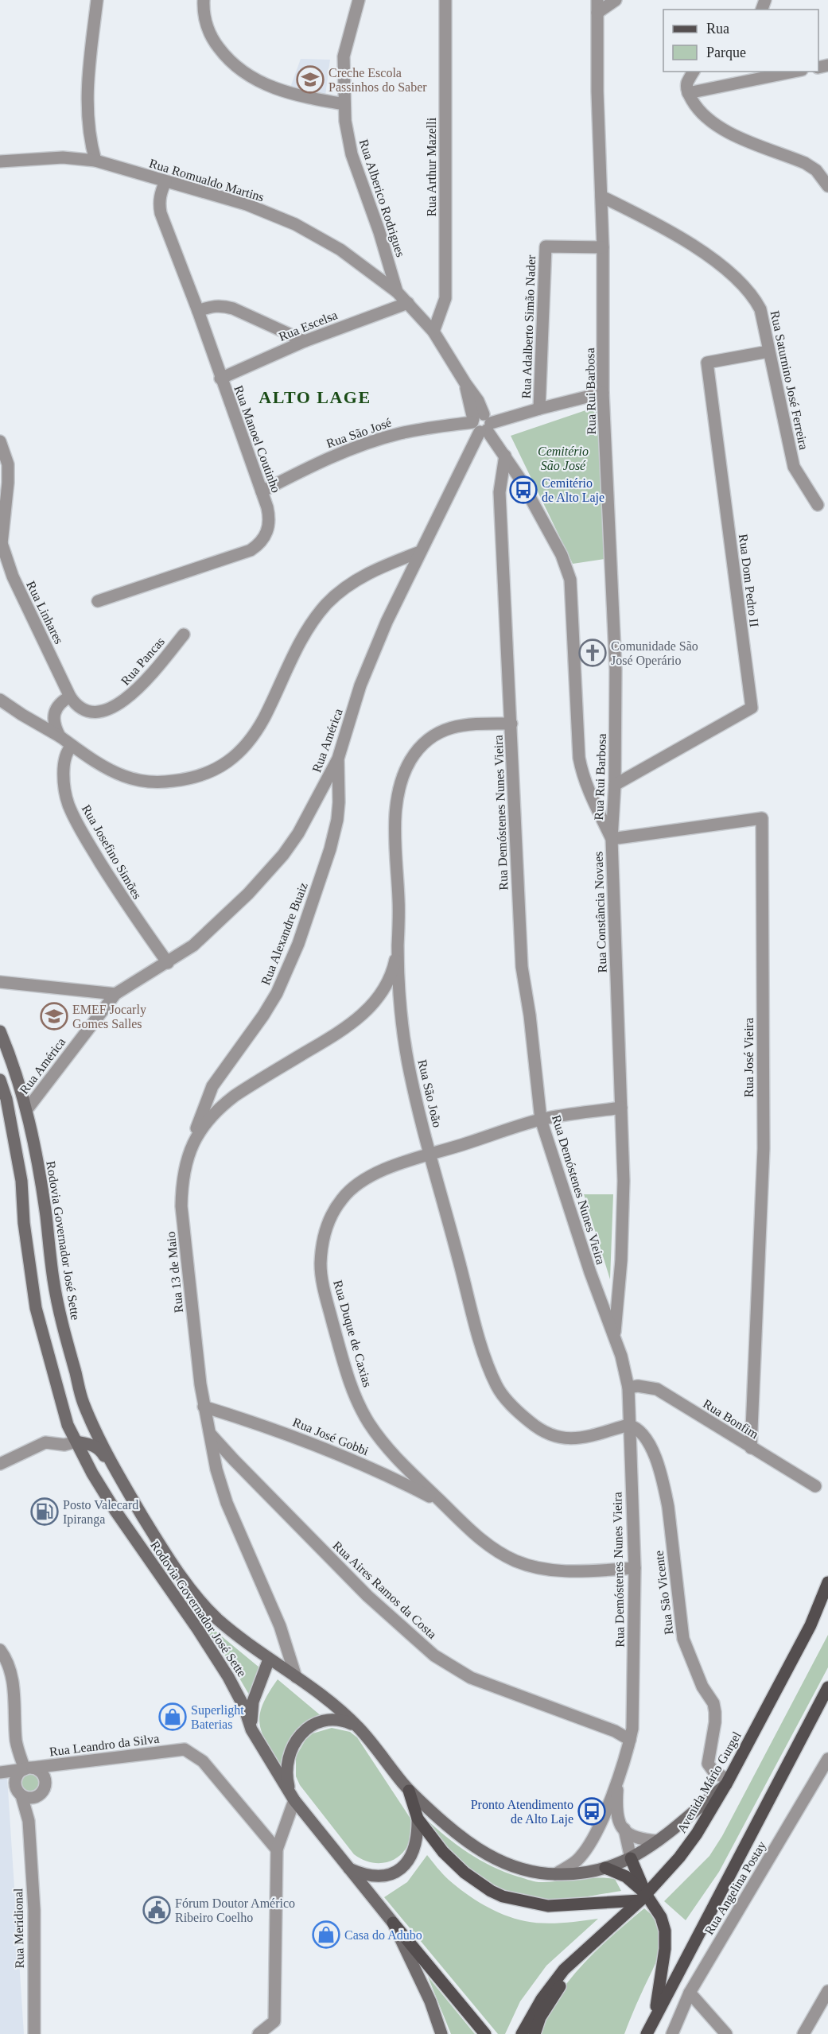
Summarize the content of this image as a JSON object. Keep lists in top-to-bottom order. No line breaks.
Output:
{"streets":{"main road":["Rodovia Governador José Sette","Avenida Mário Gurgel"],"street":["Rua Arthur Mazelli","Rua Romualdo Martins","Rua Alberico Rodrigues","Rua Escelsa","Rua Adalberto Simão Nader","Rua Saturnino José Ferreira","Rua Rui Barbosa","Rua São José","Rua Manoel Coutinho","Rua Dom Pedro II","Rua Linhares","Rua Pancas","Rua América","Rua Demóstenes Nunes Vieira","Rua Josefino Simões","Rua Constância Novaes","Rua Alexandre Buaiz","Rua José Vieira","Rua São João","Rua 13 de Maio","Rua Duque de Caxias","Rua Bonfim","Rua José Gobbi","Rua Aires Ramos da Costa","Rua São Vicente","Rua Leandro da Silva","Rua Angelina Postay","Rua Meridional"]},"crossings":[["Rua Arthur Mazelli","Rua Romualdo Martins"],["Rua Arthur Mazelli","Rua Constância Novaes"],["Rua Romualdo Martins","Rua Alberico Rodrigues"],["Rua Romualdo Martins","Rua Escelsa"],["Rua Romualdo Martins","Rua Manoel Coutinho"],["Rua Romualdo Martins","Rua Constância Novaes"],["Rua Escelsa","Rua Manoel Coutinho"],["Rua Adalberto Simão Nader","Rua Rui Barbosa"],["Rua Adalberto Simão Nader","Rua São José"],["Rua Saturnino José Ferreira","Rua Rui Barbosa"],["Rua Saturnino José Ferreira","Rua Dom Pedro II"],["Rua Rui Barbosa","Rua São José"],["Rua Rui Barbosa","Rua Dom Pedro II"],["Rua Rui Barbosa","Rua Constância Novaes"],["Rua Rui Barbosa","Rua José Vieira"],["Rua São José","Rua Manoel Coutinho"],["Rua São José","Rua América"],["Rua São José","Rua Constância Novaes"],["Rua Linhares","Rua Pancas"],["Rua América","Rua Josefino Simões"],["Rua América","Rua Constância Novaes"],["Rua América","Rua Alexandre Buaiz"],["Rua América","Rodovia Governador José Sette"],["Rua Demóstenes Nunes Vieira","Rua Constância Novaes"],["Rua Demóstenes Nunes Vieira","Rua São João"],["Rua Demóstenes Nunes Vieira","Rodovia Governador José Sette"],["Rua Demóstenes Nunes Vieira","Rua Duque de Caxias"],["Rua Demóstenes Nunes Vieira","Rua Bonfim"],["Rua Demóstenes Nunes Vieira","Rua Aires Ramos da Costa"],["Rua Demóstenes Nunes Vieira","Rua São Vicente"],["Rua Constância Novaes","Rua José Vieira"],["Rua Constância Novaes","Rua Duque de Caxias"],["Rua Alexandre Buaiz","Rua 13 de Maio"],["Rua José Vieira","Rua Bonfim"],["Rua São João","Rua 13 de Maio"],["Rua São João","Rua Duque de Caxias"],["Rua São João","Rua São Vicente"],["Rodovia Governador José Sette","Rua 13 de Maio"],["Rodovia Governador José Sette","Rua São Vicente"],["Rodovia Governador José Sette","Avenida Mário Gurgel"],["Rua 13 de Maio","Rua José Gobbi"],["Rua 13 de Maio","Rua Aires Ramos da Costa"],["Rua Duque de Caxias","Rua José Gobbi"],["Rua São Vicente","Avenida Mário Gurgel"],["Rua Leandro da Silva","Rua Meridional"]],"districts":["ALTO LAGE"],"parks":["Cemitério São José"],"places":{"school or university":["Creche Escola Passinhos do Saber","EMEF Jocarly Gomes Salles"],"bus stop":["Cemitério de Alto Laje","Pronto Atendimento de Alto Laje"],"church":["Comunidade São José Operário"],"fuel station":["Posto Valecard Ipiranga"],"shop":["Superlight Baterias","Casa do Adubo"],"public building":["Fórum Doutor Américo Ribeiro Coelho"]},"legend":["Rua","Parque"]}
